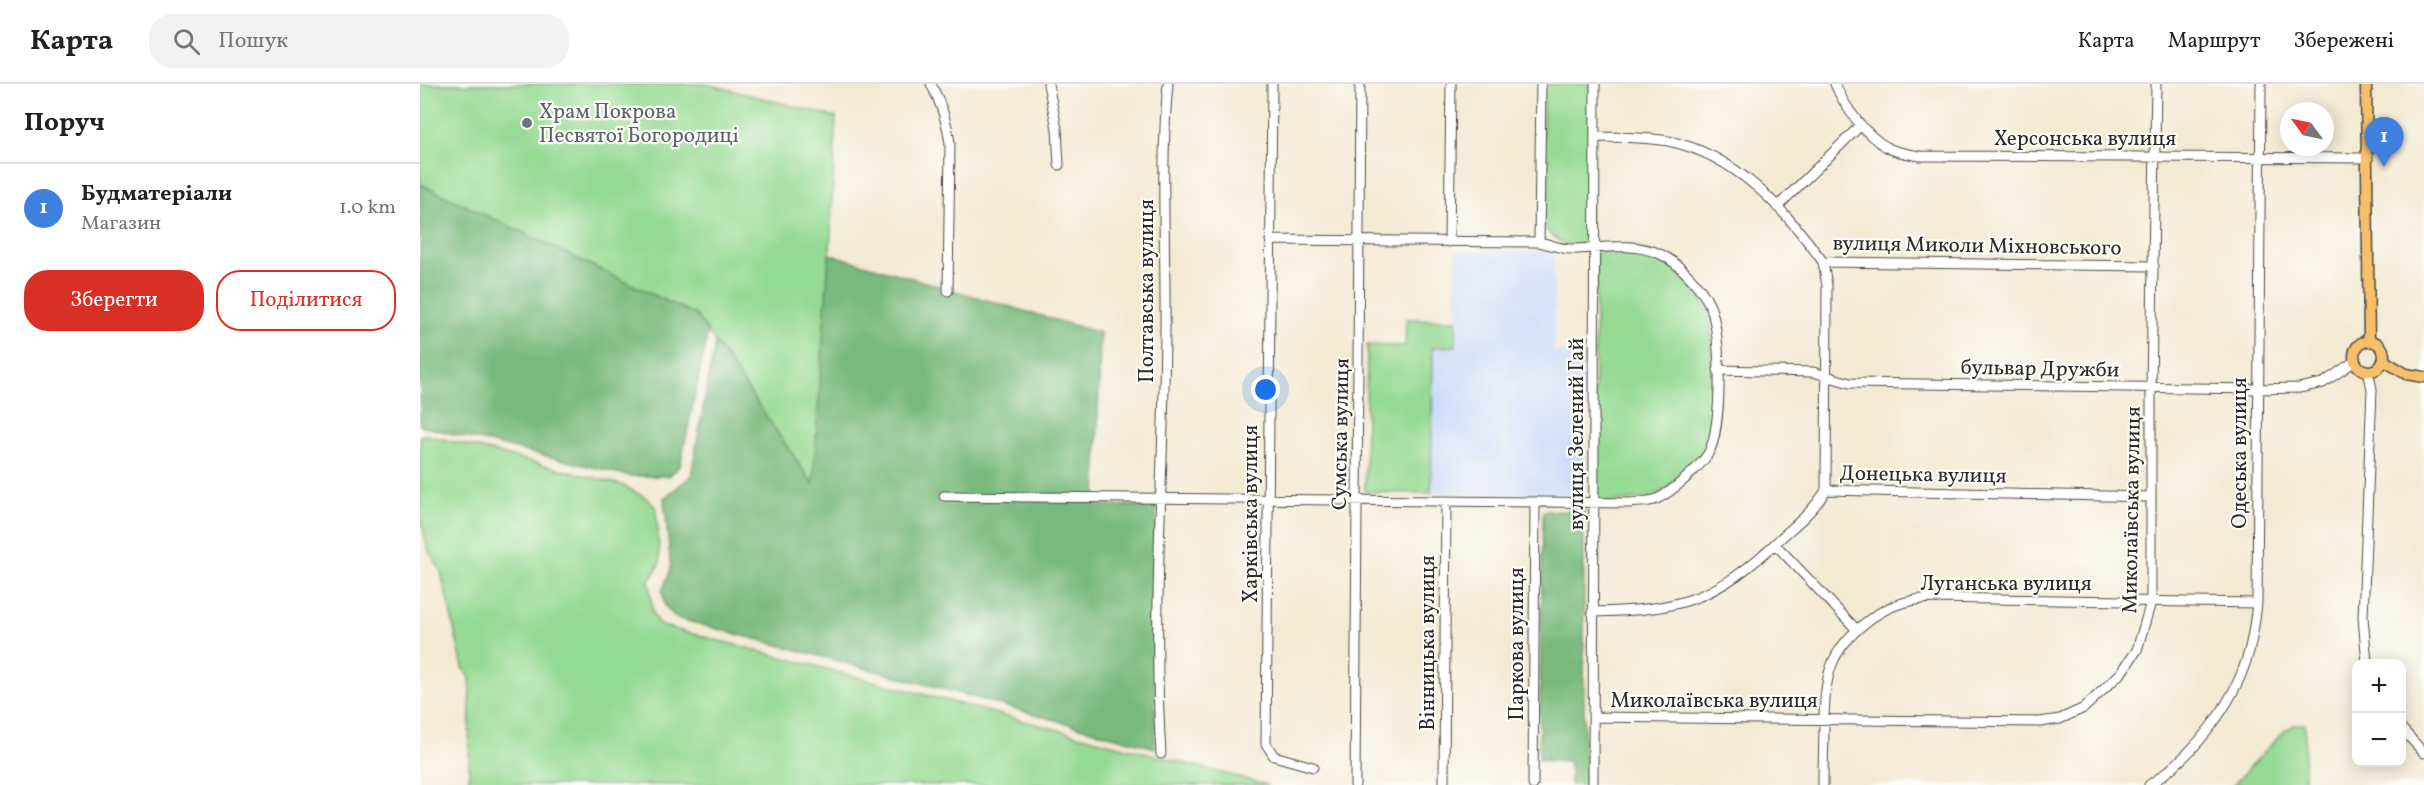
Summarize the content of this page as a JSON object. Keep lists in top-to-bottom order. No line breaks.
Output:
{"streets":{"street":["Херсонська вулиця","вулиця Миколи Міхновського","Полтавська вулиця","бульвар Дружби","Сумська вулиця","вулиця Зелений Гай","Одеська вулиця","Донецька вулиця","Миколаївська вулиця","Харківська вулиця","Луганська вулиця","Вінницька вулиця","Паркова вулиця"]},"crossings":[["Херсонська вулиця","Одеська вулиця"],["Херсонська вулиця","Миколаївська вулиця"],["вулиця Миколи Міхновського","вулиця Зелений Гай"],["вулиця Миколи Міхновського","Миколаївська вулиця"],["бульвар Дружби","Одеська вулиця"],["бульвар Дружби","Миколаївська вулиця"],["вулиця Зелений Гай","Донецька вулиця"],["вулиця Зелений Гай","Миколаївська вулиця"],["Одеська вулиця","Луганська вулиця"],["Донецька вулиця","Миколаївська вулиця"],["Миколаївська вулиця","Луганська вулиця"]],"places":["Храм Покрова Песвятої Богородиці"],"north":"top left","page":{"header":"Карта","search":"Пошук","nav":["Карта","Маршрут","Збережені"],"heading":"Поруч","pins":"1","list":[{"mark":"1","name":"Будматеріали","note":"Магазин","value":"1.0 km"}],"buttons":["Зберегти","Поділитися"],"map_buttons":["+","−"]}}
